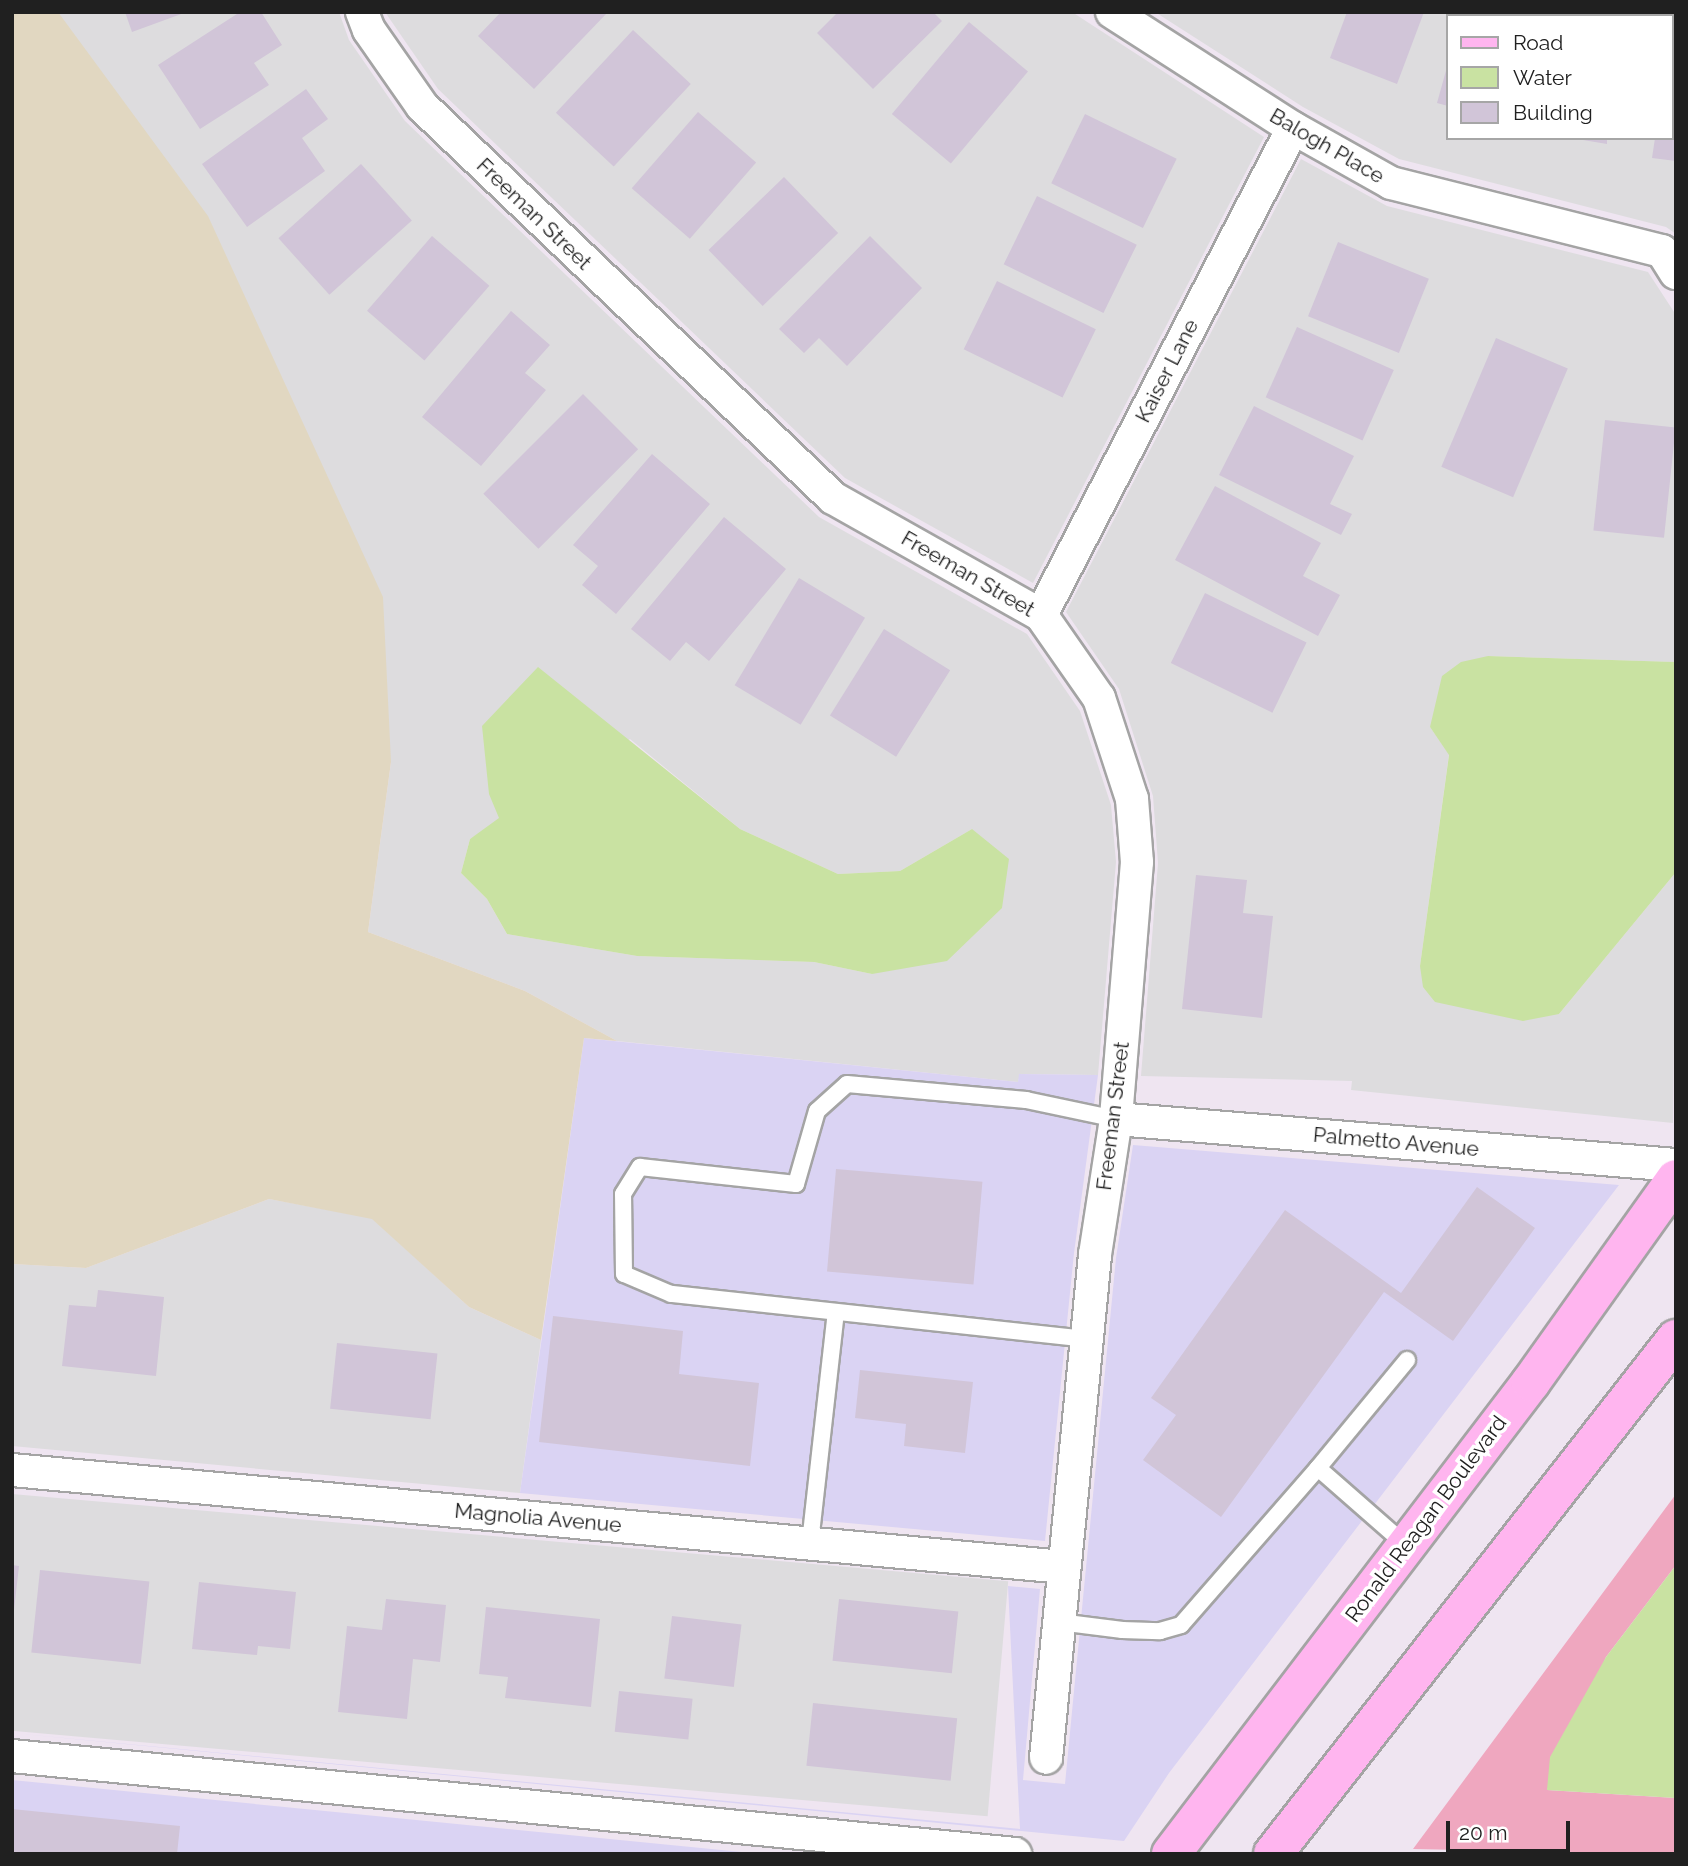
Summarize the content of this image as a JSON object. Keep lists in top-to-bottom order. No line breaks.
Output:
{"streets":{"main road":["Ronald Reagan Boulevard"],"street":["Balogh Place","Freeman Street","Kaiser Lane","Palmetto Avenue","Magnolia Avenue"]},"crossings":[["Balogh Place","Kaiser Lane"],["Freeman Street","Kaiser Lane"],["Freeman Street","Palmetto Avenue"],["Freeman Street","Magnolia Avenue"]],"legend":["Road","Water","Building"],"scale_bar":"20 m"}
